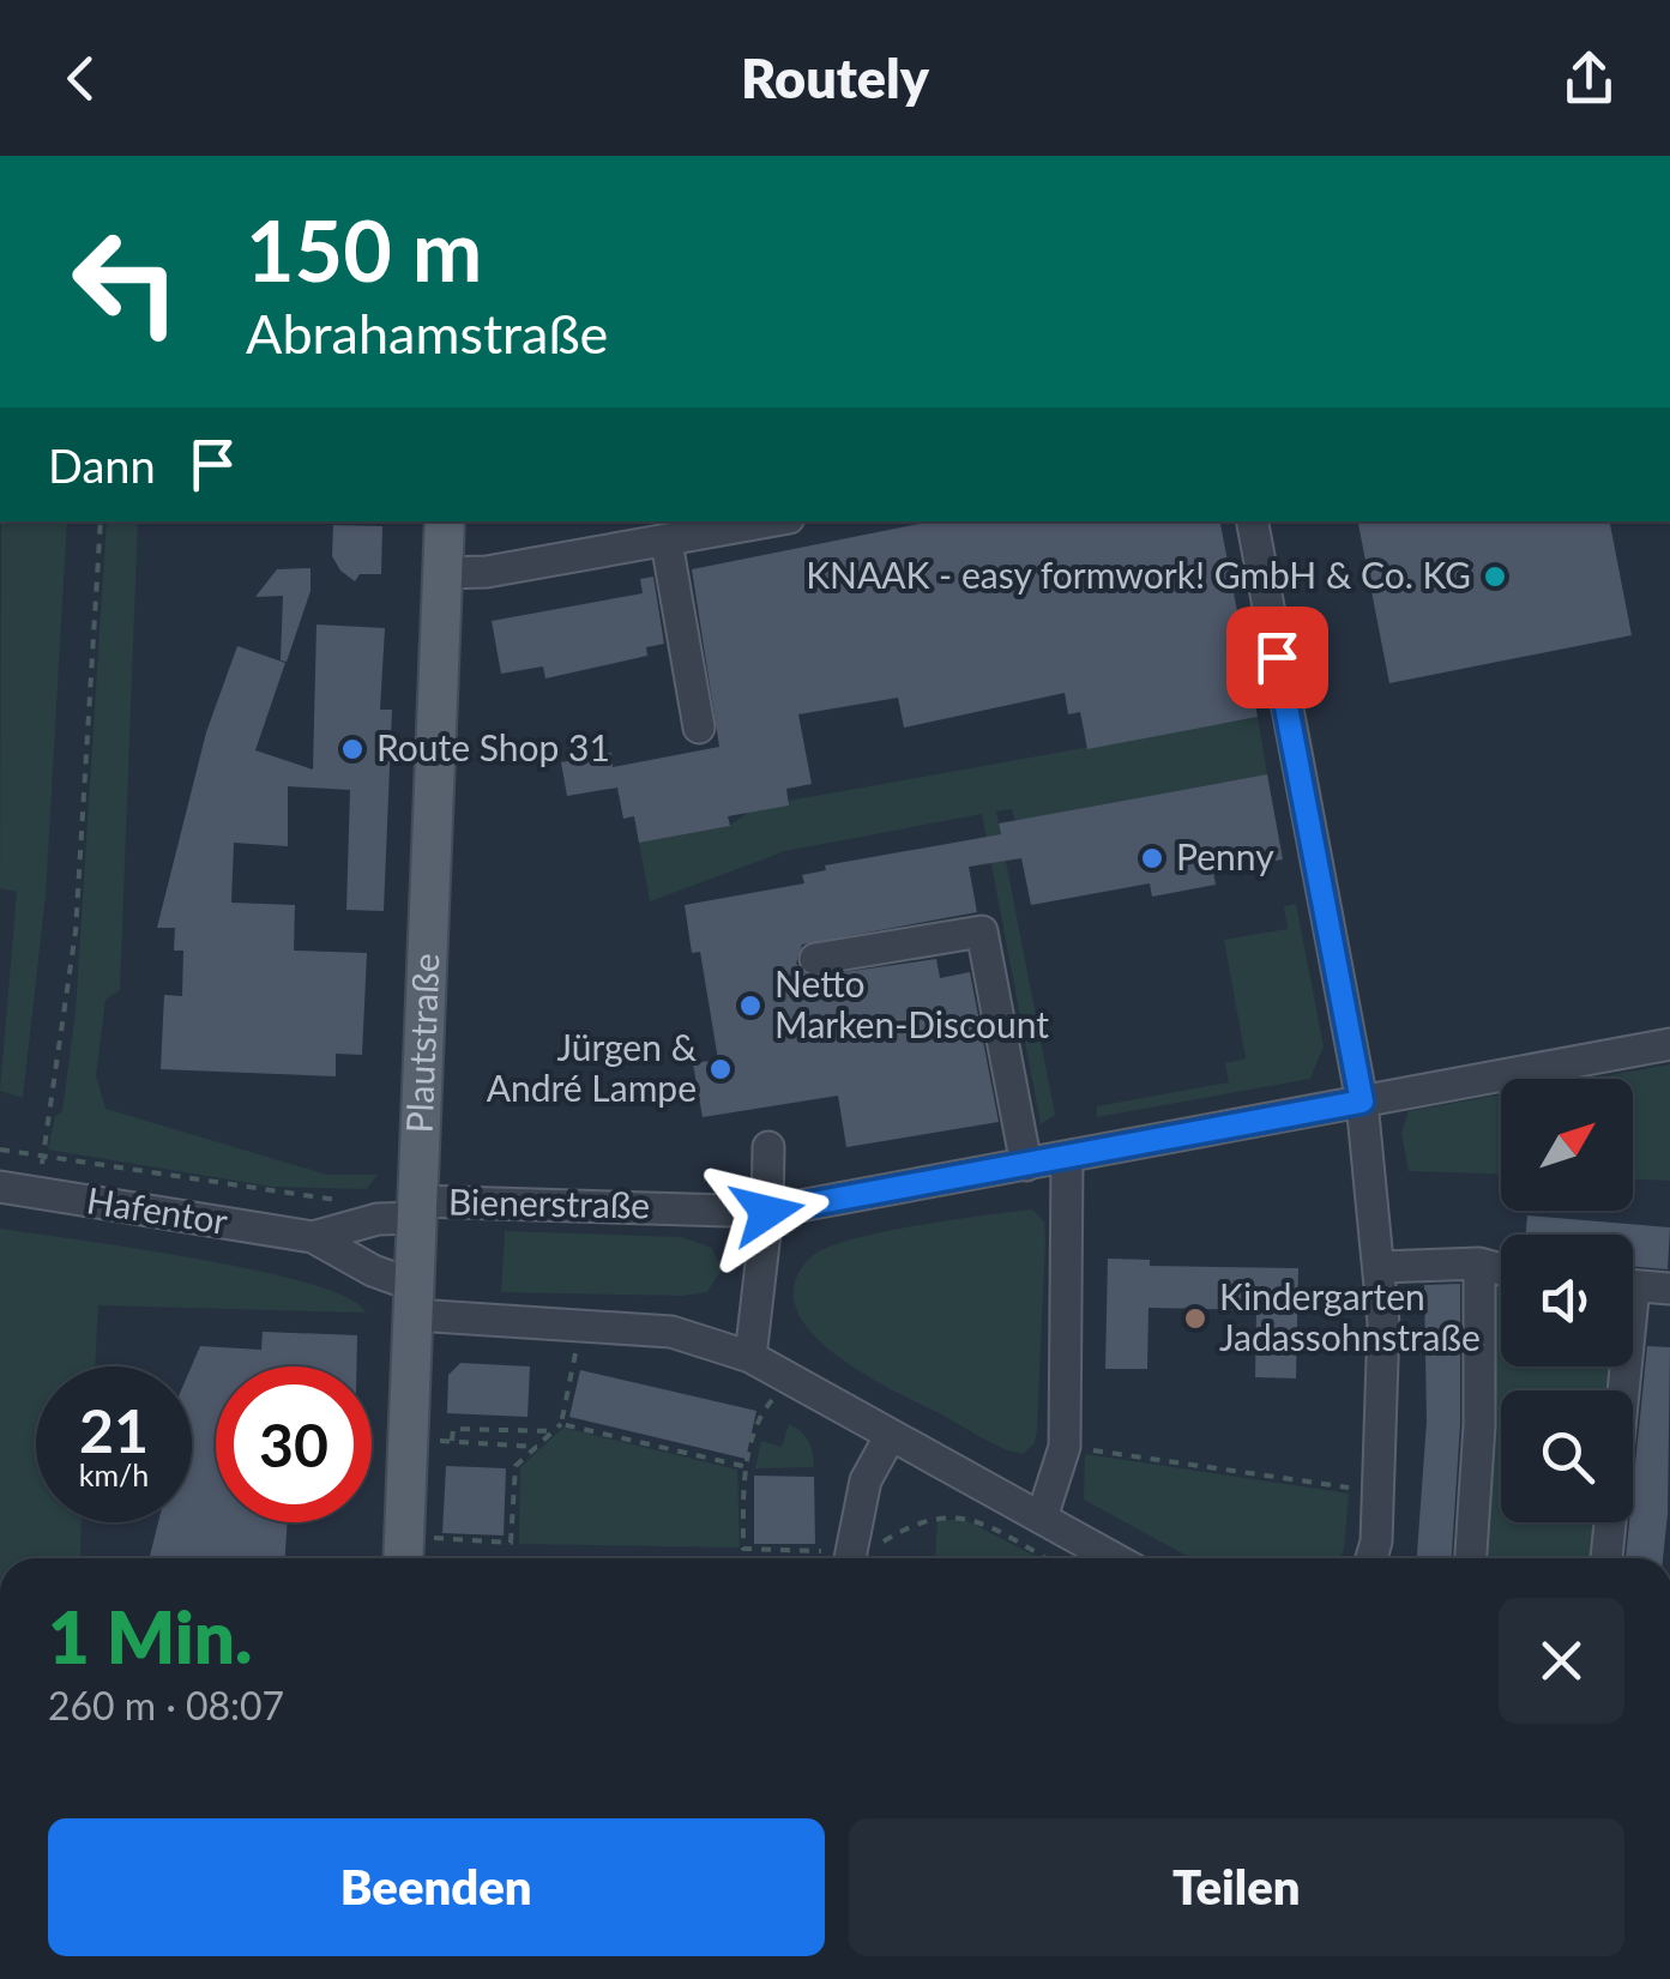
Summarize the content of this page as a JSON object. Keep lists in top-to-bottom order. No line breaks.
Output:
{"streets":{"main road":["Plautstraße"],"street":["Bienerstraße","Hafentor"]},"crossings":[["Plautstraße","Bienerstraße"],["Plautstraße","Hafentor"],["Bienerstraße","Hafentor"]],"places":["KNAAK - easy formwork! GmbH & Co. KG","Route Shop 31","Penny","Netto Marken-Discount","Jürgen & André Lampe","Kindergarten Jadassohnstraße"],"north":"top right","page":{"header":"Routely","turn":["150 m","Abrahamstraße"],"then":"Dann","speed":"21 km/h","limit":"30","heading":["1 Min.","260 m · 08:07"],"buttons":["Beenden","Teilen"]}}
